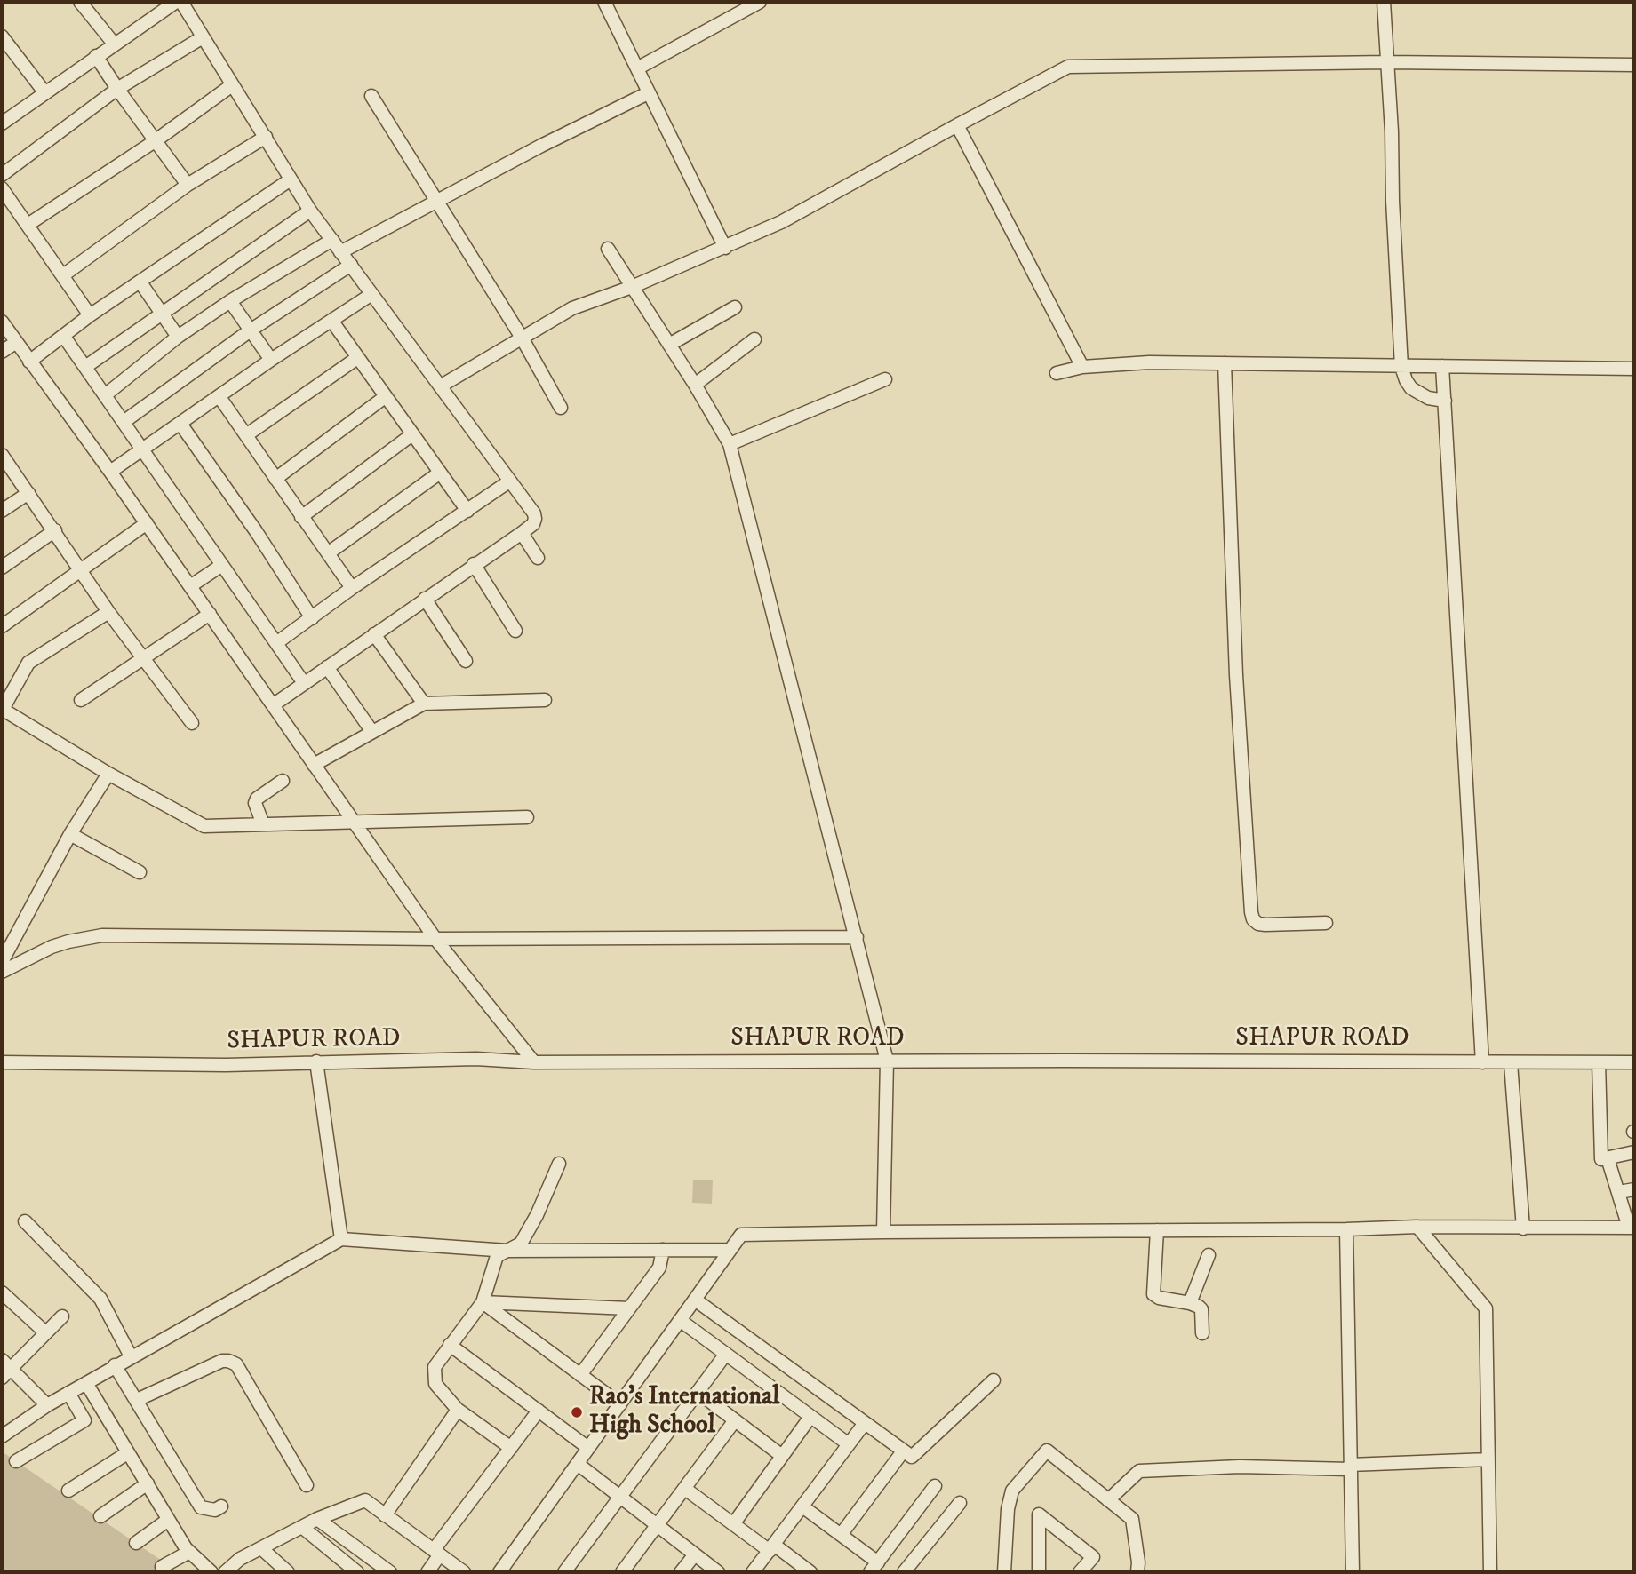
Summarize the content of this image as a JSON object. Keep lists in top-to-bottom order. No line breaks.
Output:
{"streets":{"street":["SHAPUR ROAD"]},"places":["Rao's International High School"]}
